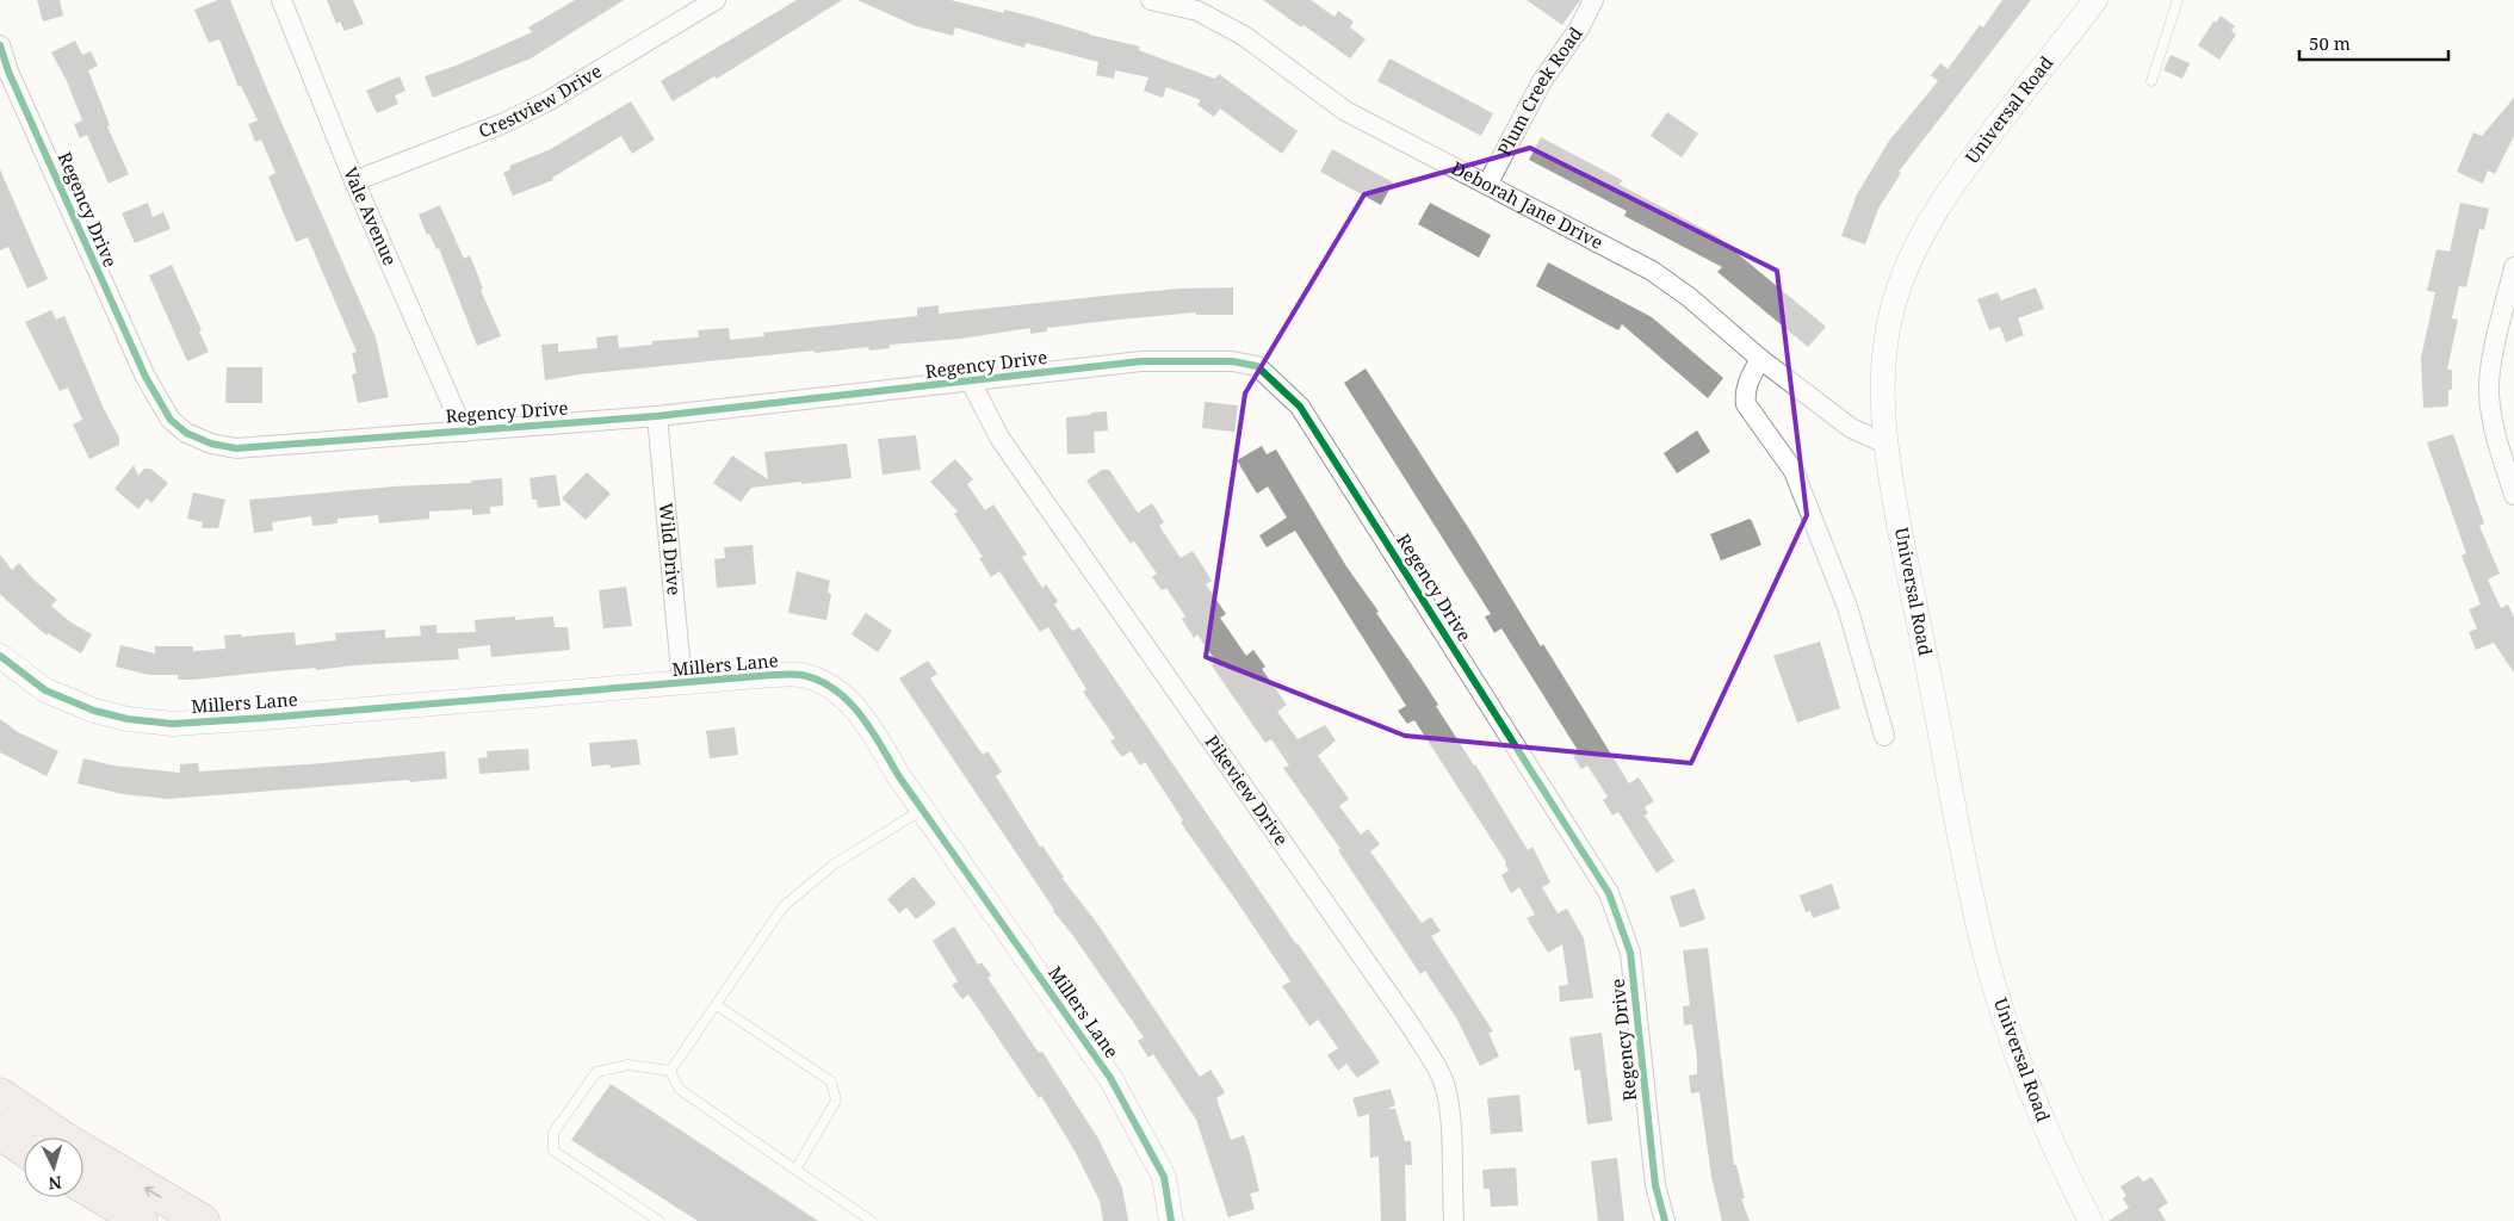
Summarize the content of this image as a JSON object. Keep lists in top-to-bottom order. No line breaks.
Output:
{"streets":{"street":["Plum Creek Road","Crestview Drive","Universal Road","Deborah Jane Drive","Regency Drive","Vale Avenue","Wild Drive","Millers Lane","Pikeview Drive"]},"crossings":[["Plum Creek Road","Deborah Jane Drive"],["Crestview Drive","Vale Avenue"],["Universal Road","Deborah Jane Drive"],["Regency Drive","Vale Avenue"],["Regency Drive","Wild Drive"],["Regency Drive","Pikeview Drive"],["Wild Drive","Millers Lane"]],"scale_bar":"50 m","north":"bottom"}
